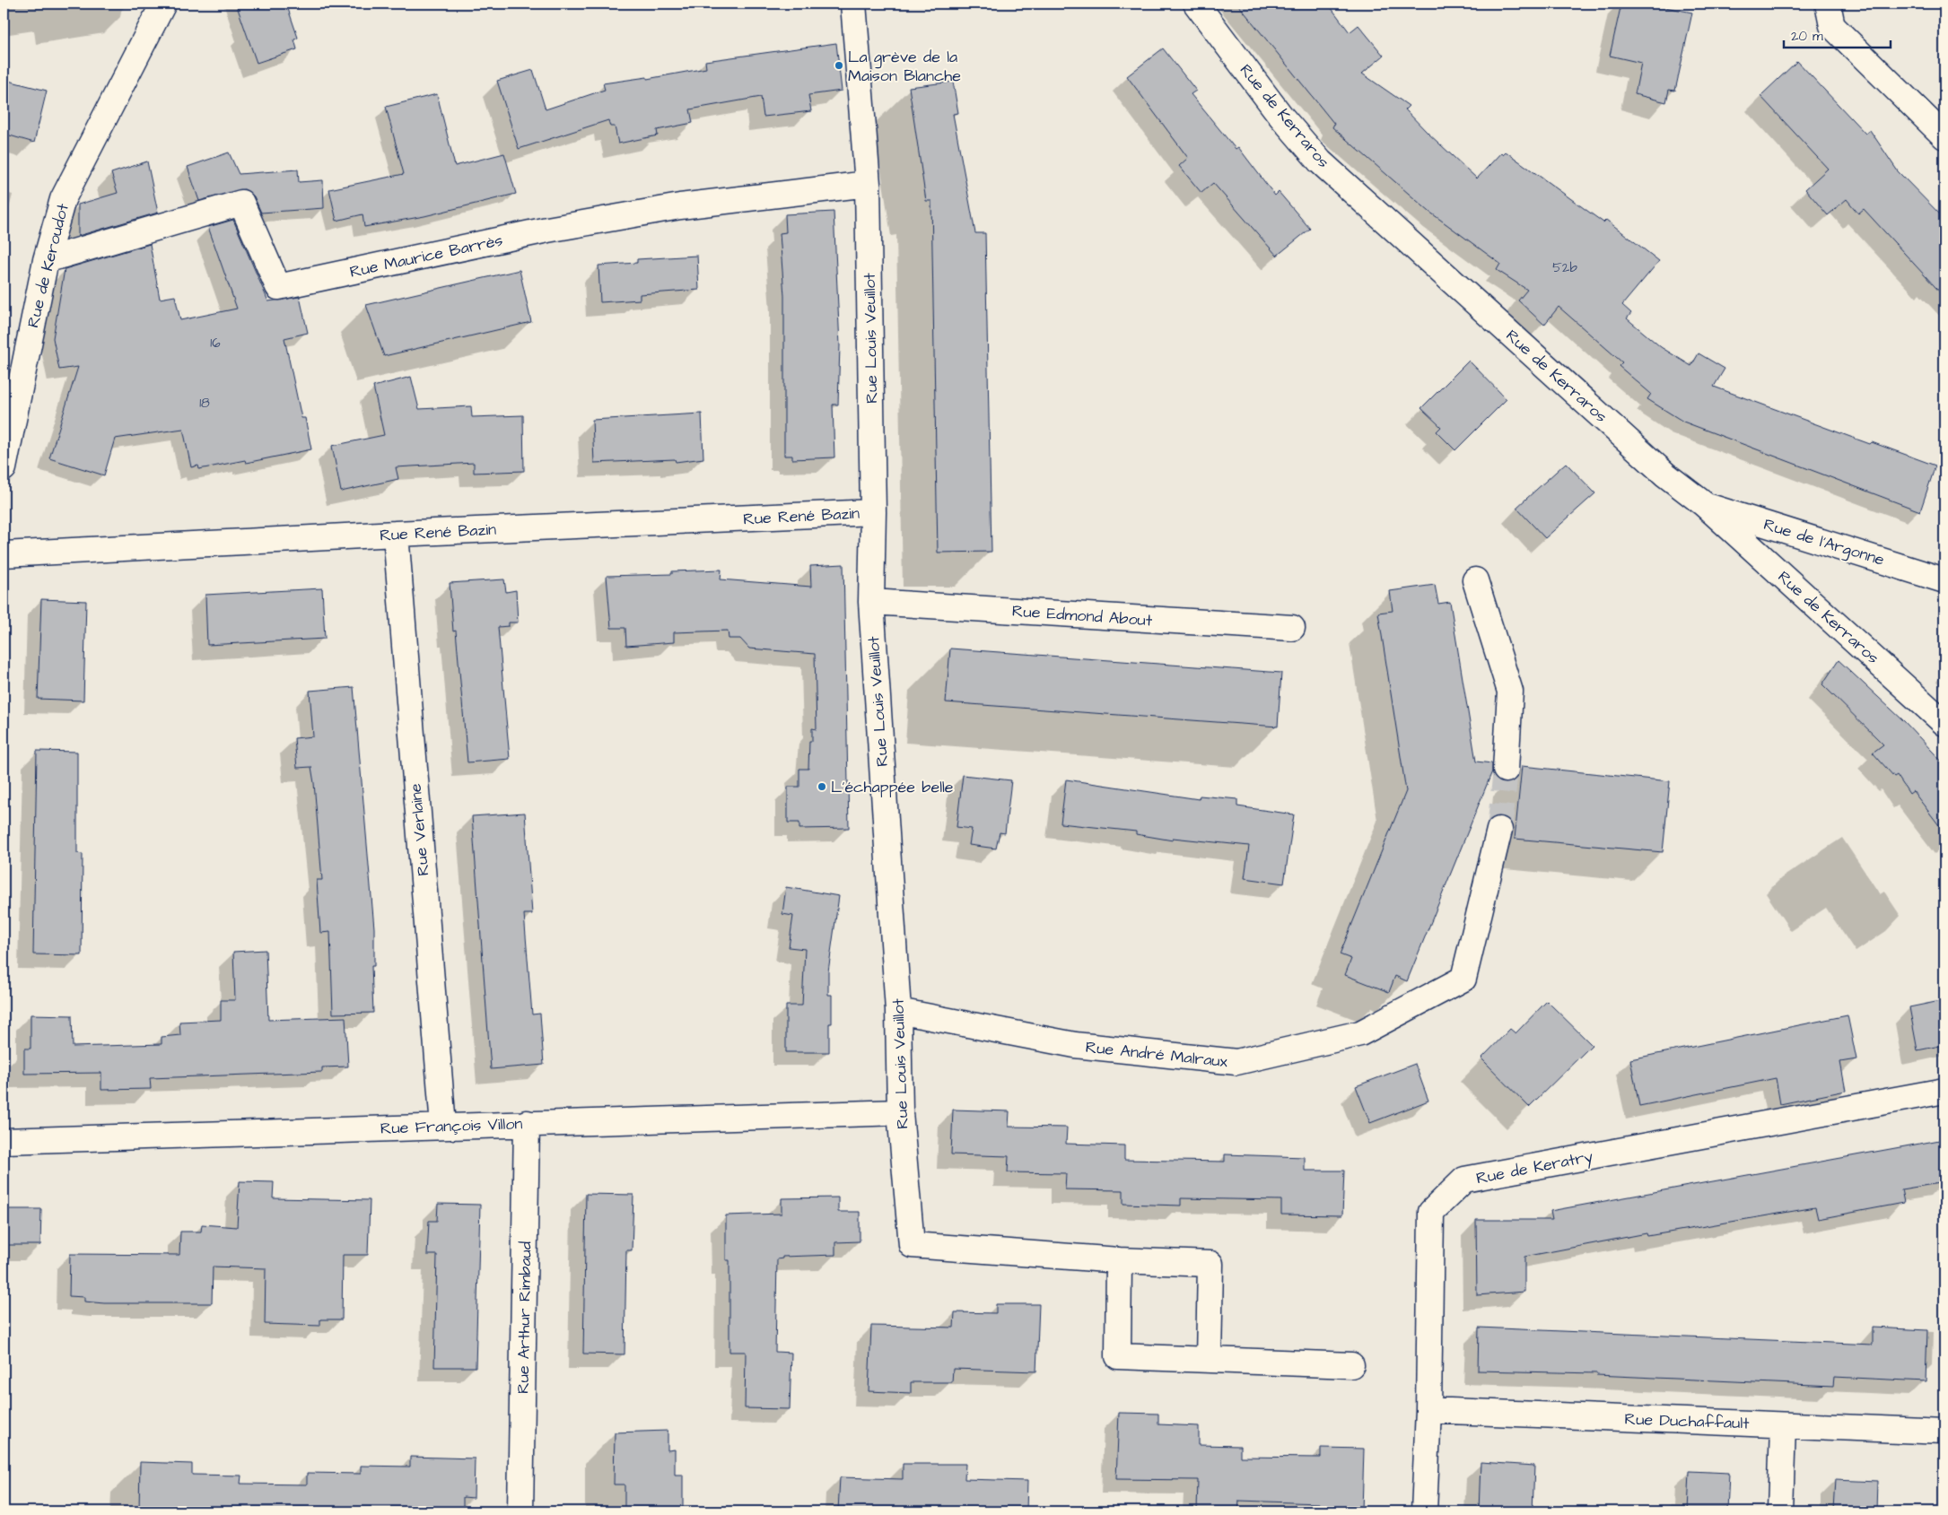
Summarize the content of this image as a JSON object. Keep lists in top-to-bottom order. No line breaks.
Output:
{"streets":{"street":["Rue de Kerraros","Rue Maurice Barrès","Rue de Keroudot","Rue Louis Veuillot","Rue René Bazin","Rue de l'Argonne","Rue Edmond About","Rue Verlaine","Rue André Malraux","Rue François Villon","Rue de Keratry","Rue Arthur Rimbaud","Rue Duchaffault"]},"crossings":[["Rue de Kerraros","Rue de l'Argonne"],["Rue Maurice Barrès","Rue de Keroudot"],["Rue Maurice Barrès","Rue Louis Veuillot"],["Rue Louis Veuillot","Rue René Bazin"],["Rue Louis Veuillot","Rue Edmond About"],["Rue Louis Veuillot","Rue André Malraux"],["Rue Louis Veuillot","Rue François Villon"],["Rue René Bazin","Rue Verlaine"],["Rue Verlaine","Rue François Villon"],["Rue François Villon","Rue Arthur Rimbaud"],["Rue de Keratry","Rue Duchaffault"]],"places":["La grève de la Maison Blanche","L'échappée belle"],"house_numbers":["52b","16","18"],"scale_bar":"20 m"}
